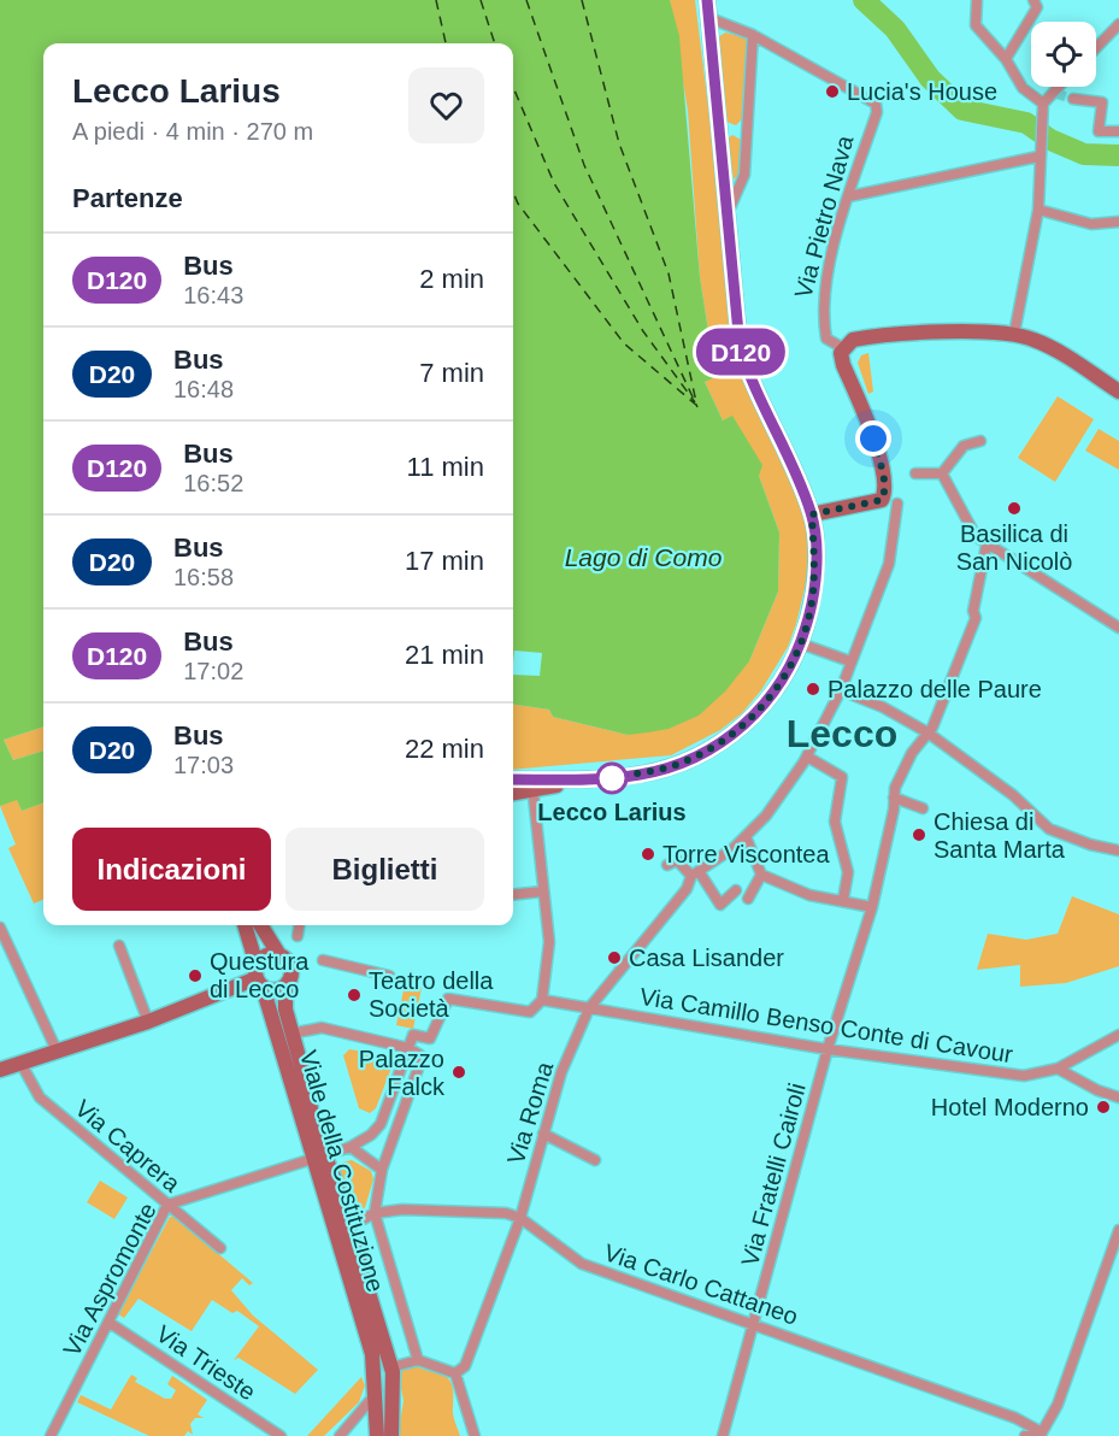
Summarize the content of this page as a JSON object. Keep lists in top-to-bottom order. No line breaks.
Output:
{"streets":{"main road":["Via Pietro Nava","Viale della Costituzione"],"street":["Via Camillo Benso Conte di Cavour","Via Roma","Via Caprera","Via Fratelli Cairoli","Via Aspromonte","Via Carlo Cattaneo","Via Trieste"]},"crossings":[["Via Camillo Benso Conte di Cavour","Via Roma"],["Via Camillo Benso Conte di Cavour","Via Fratelli Cairoli"],["Via Roma","Via Carlo Cattaneo"],["Via Caprera","Via Aspromonte"],["Viale della Costituzione","Via Aspromonte"],["Viale della Costituzione","Via Carlo Cattaneo"],["Via Fratelli Cairoli","Via Carlo Cattaneo"],["Via Aspromonte","Via Trieste"]],"districts":["Lecco"],"water":["Lago di Como"],"places":["Lucia's House","Basilica di San Nicolò","Palazzo delle Paure","Lecco Larius","Chiesa di Santa Marta","Torre Viscontea","Casa Lisander","Questura di Lecco","Teatro della Società","Palazzo Falck","Hotel Moderno"],"lines":["bus line D120"],"page":{"on_map":"D120","heading":[["Lecco Larius","A piedi · 4 min · 270 m"],"Partenze"],"list":[{"mark":"D120","name":"Bus","note":"16:43","value":"2 min"},{"mark":"D20","name":"Bus","note":"16:48","value":"7 min"},{"mark":"D120","name":"Bus","note":"16:52","value":"11 min"},{"mark":"D20","name":"Bus","note":"16:58","value":"17 min"},{"mark":"D120","name":"Bus","note":"17:02","value":"21 min"},{"mark":"D20","name":"Bus","note":"17:03","value":"22 min"}],"buttons":["Indicazioni","Biglietti"]}}
